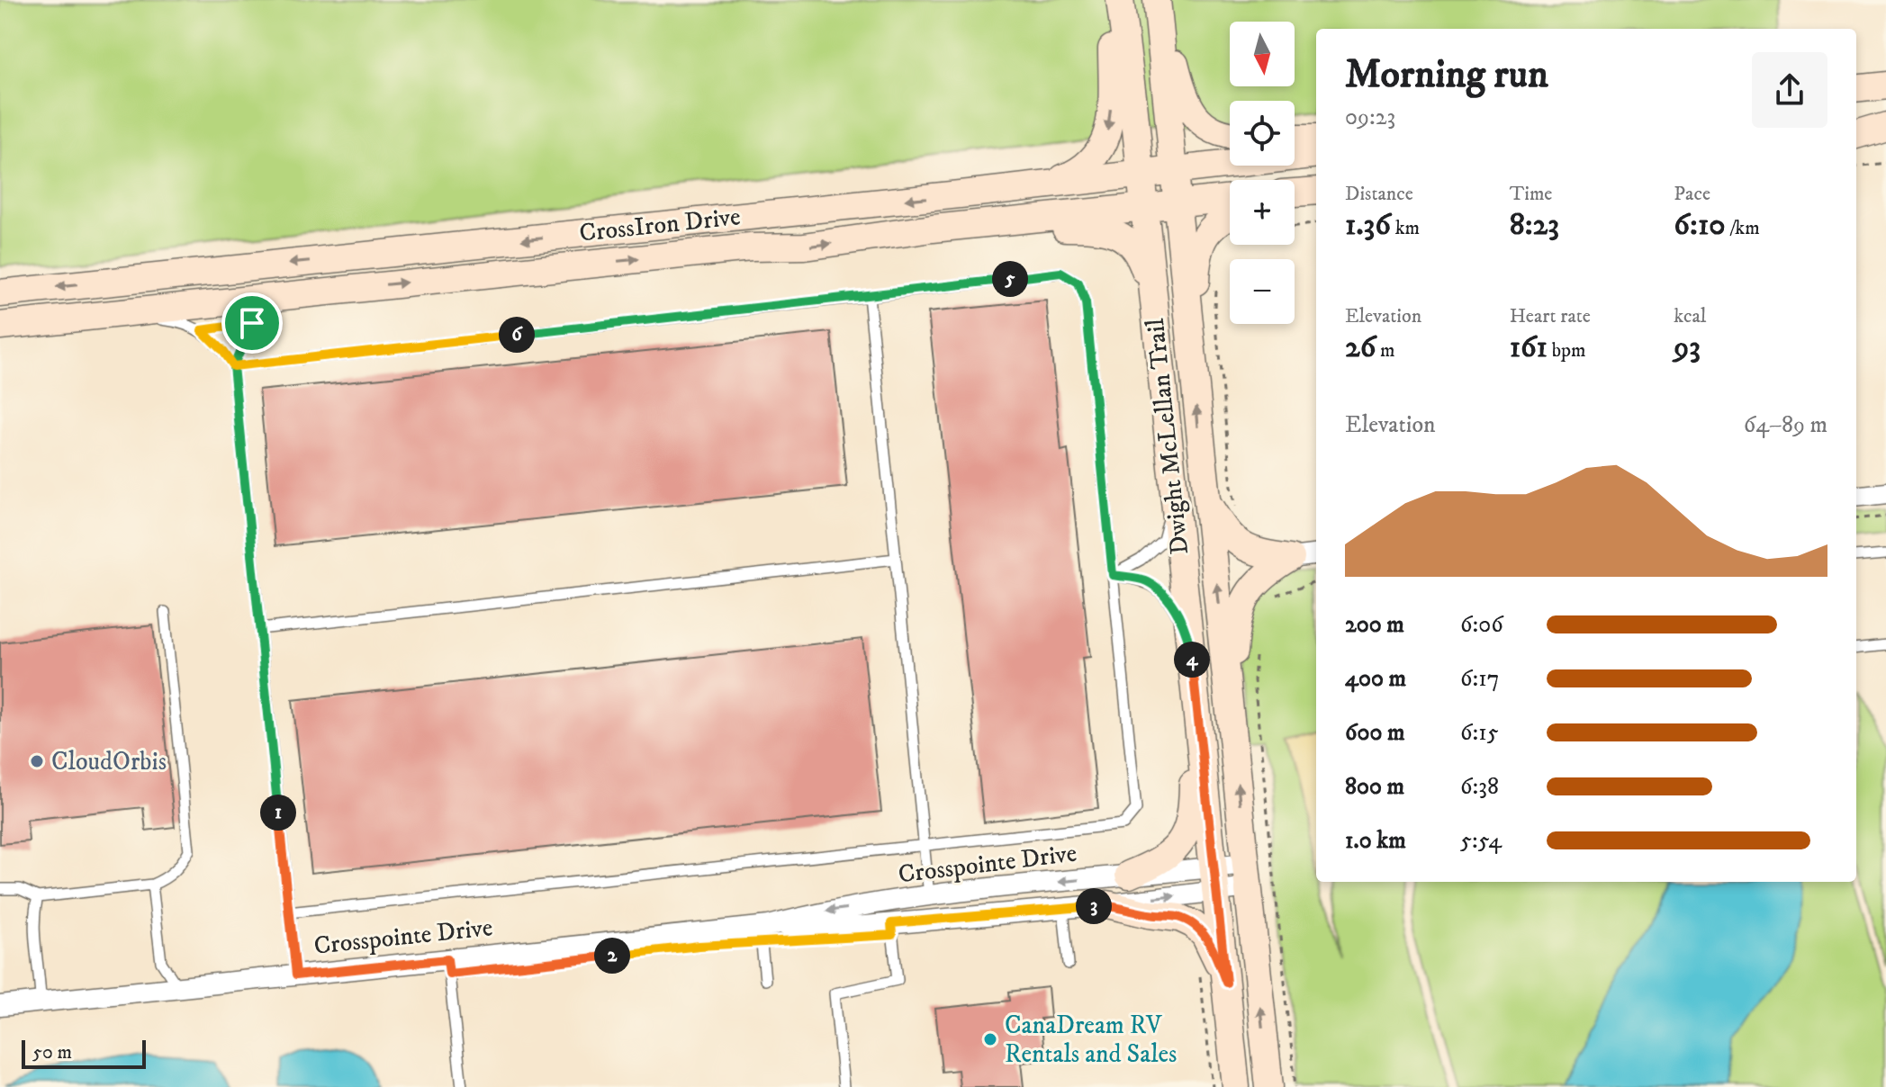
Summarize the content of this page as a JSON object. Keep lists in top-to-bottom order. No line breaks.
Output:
{"streets":{"main road":["CrossIron Drive","Dwight McLellan Trail"],"street":["Crosspointe Drive"]},"crossings":[["CrossIron Drive","Dwight McLellan Trail"],["Dwight McLellan Trail","Crosspointe Drive"]],"places":["CloudOrbis","CanaDream RV Rentals and Sales"],"scale_bar":"50 m","north":"bottom","page":{"map_buttons":["+","−"],"heading":["Morning run","09:23"],"stats":[["Distance","1.36 km"],["Time","8:23"],["Pace","6:10 /km"],["Elevation","26 m"],["Heart rate","161 bpm"],["kcal","93"]],"pins":["5","6","4","1","3","2"],"chart":["Elevation","64–89 m"],"list":[{"name":"200 m","note":"6:06"},{"name":"400 m","note":"6:17"},{"name":"600 m","note":"6:15"},{"name":"800 m","note":"6:38"},{"name":"1.0 km","note":"5:54"}],"scale":"50 m"}}
